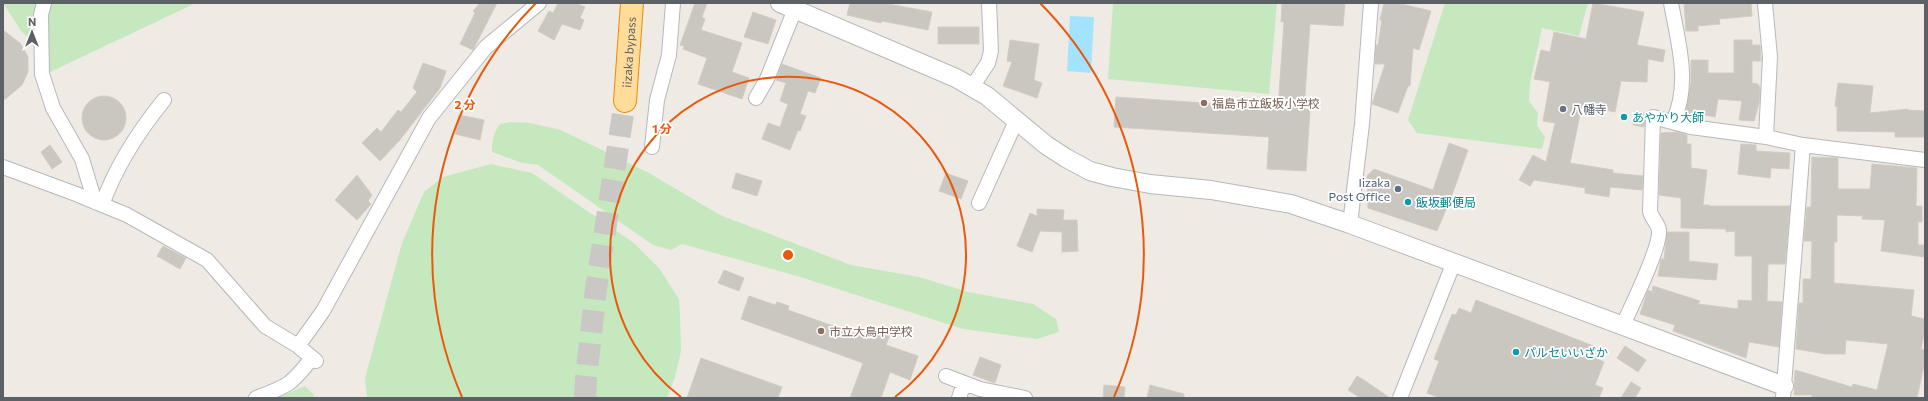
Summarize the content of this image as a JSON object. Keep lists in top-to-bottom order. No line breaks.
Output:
{"streets":{"highway":["iizaka bypass"]},"places":["福島市立飯坂小学校","八幡寺","あやかり大師","Iizaka Post Office","飯坂郵便局","市立大鳥中学校","パルセいいざか"],"north":"top","rings":["2 分","1 分"]}
